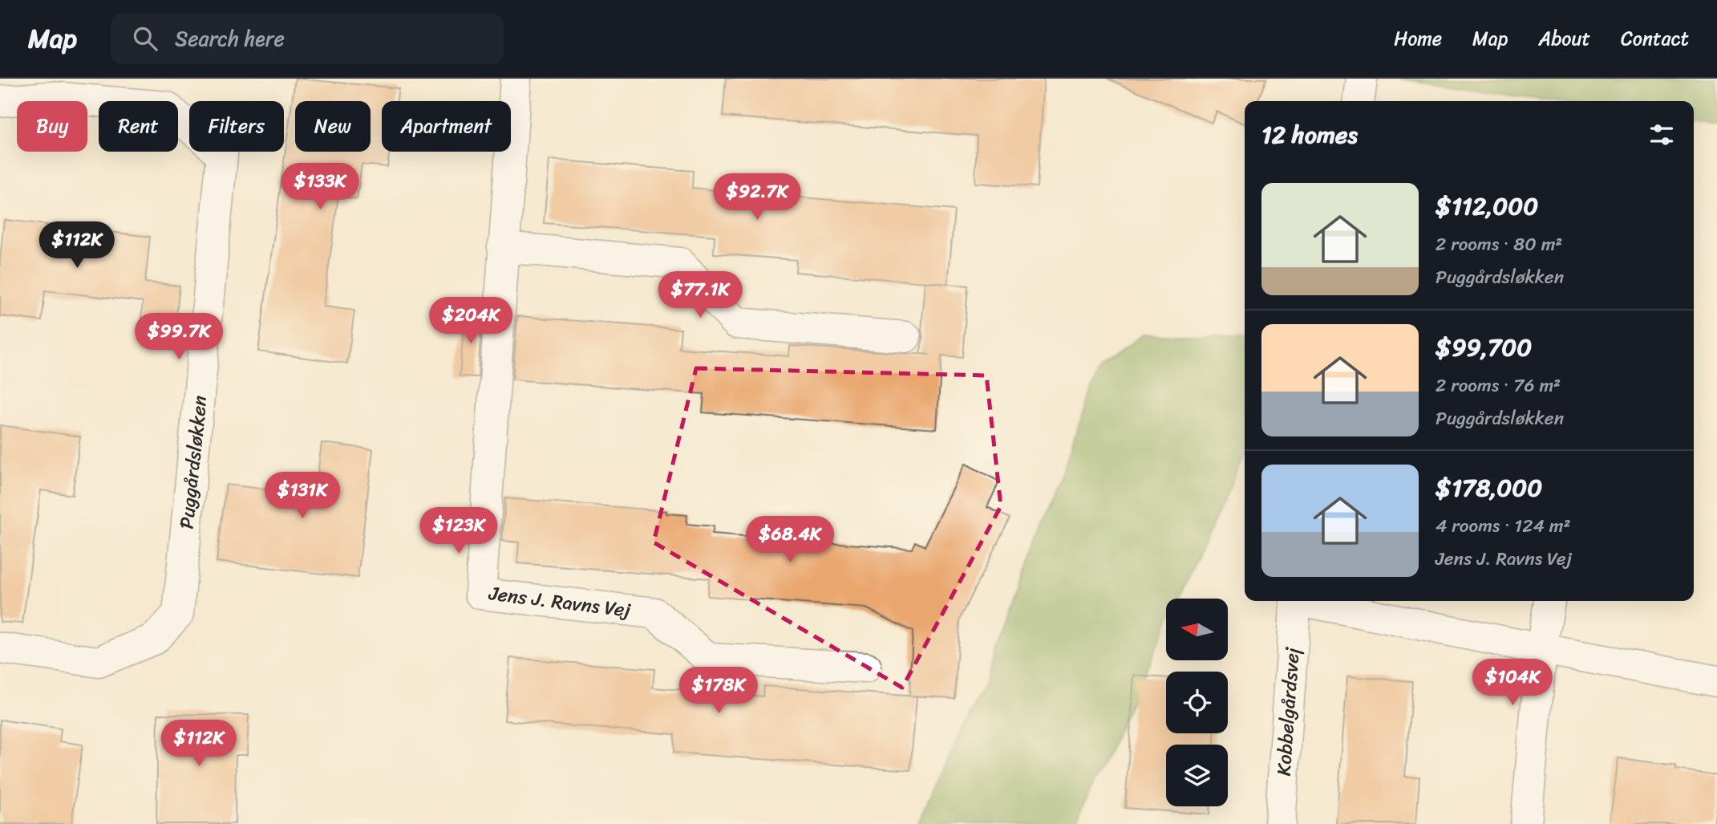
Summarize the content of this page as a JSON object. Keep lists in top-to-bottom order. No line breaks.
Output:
{"streets":{"street":["Puggårdsløkken","Jens J. Ravns Vej","Kobbelgårdsvej"]},"north":"left","page":{"header":"Map","search":"Search here","nav":["Home","Map","About","Contact"],"chip":["Buy","Rent","Filters","New","Apartment"],"heading":"12 homes","price":["$133K","$92.7K","$112K","$77.1K","$204K","$99.7K","$131K","$123K","$68.4K","$104K","$178K","$112K"],"list":[{"name":"$112,000","note":"2 rooms · 80 m² · Puggårdsløkken"},{"name":"$99,700","note":"2 rooms · 76 m² · Puggårdsløkken"},{"name":"$178,000","note":"4 rooms · 124 m² · Jens J. Ravns Vej"}]}}
